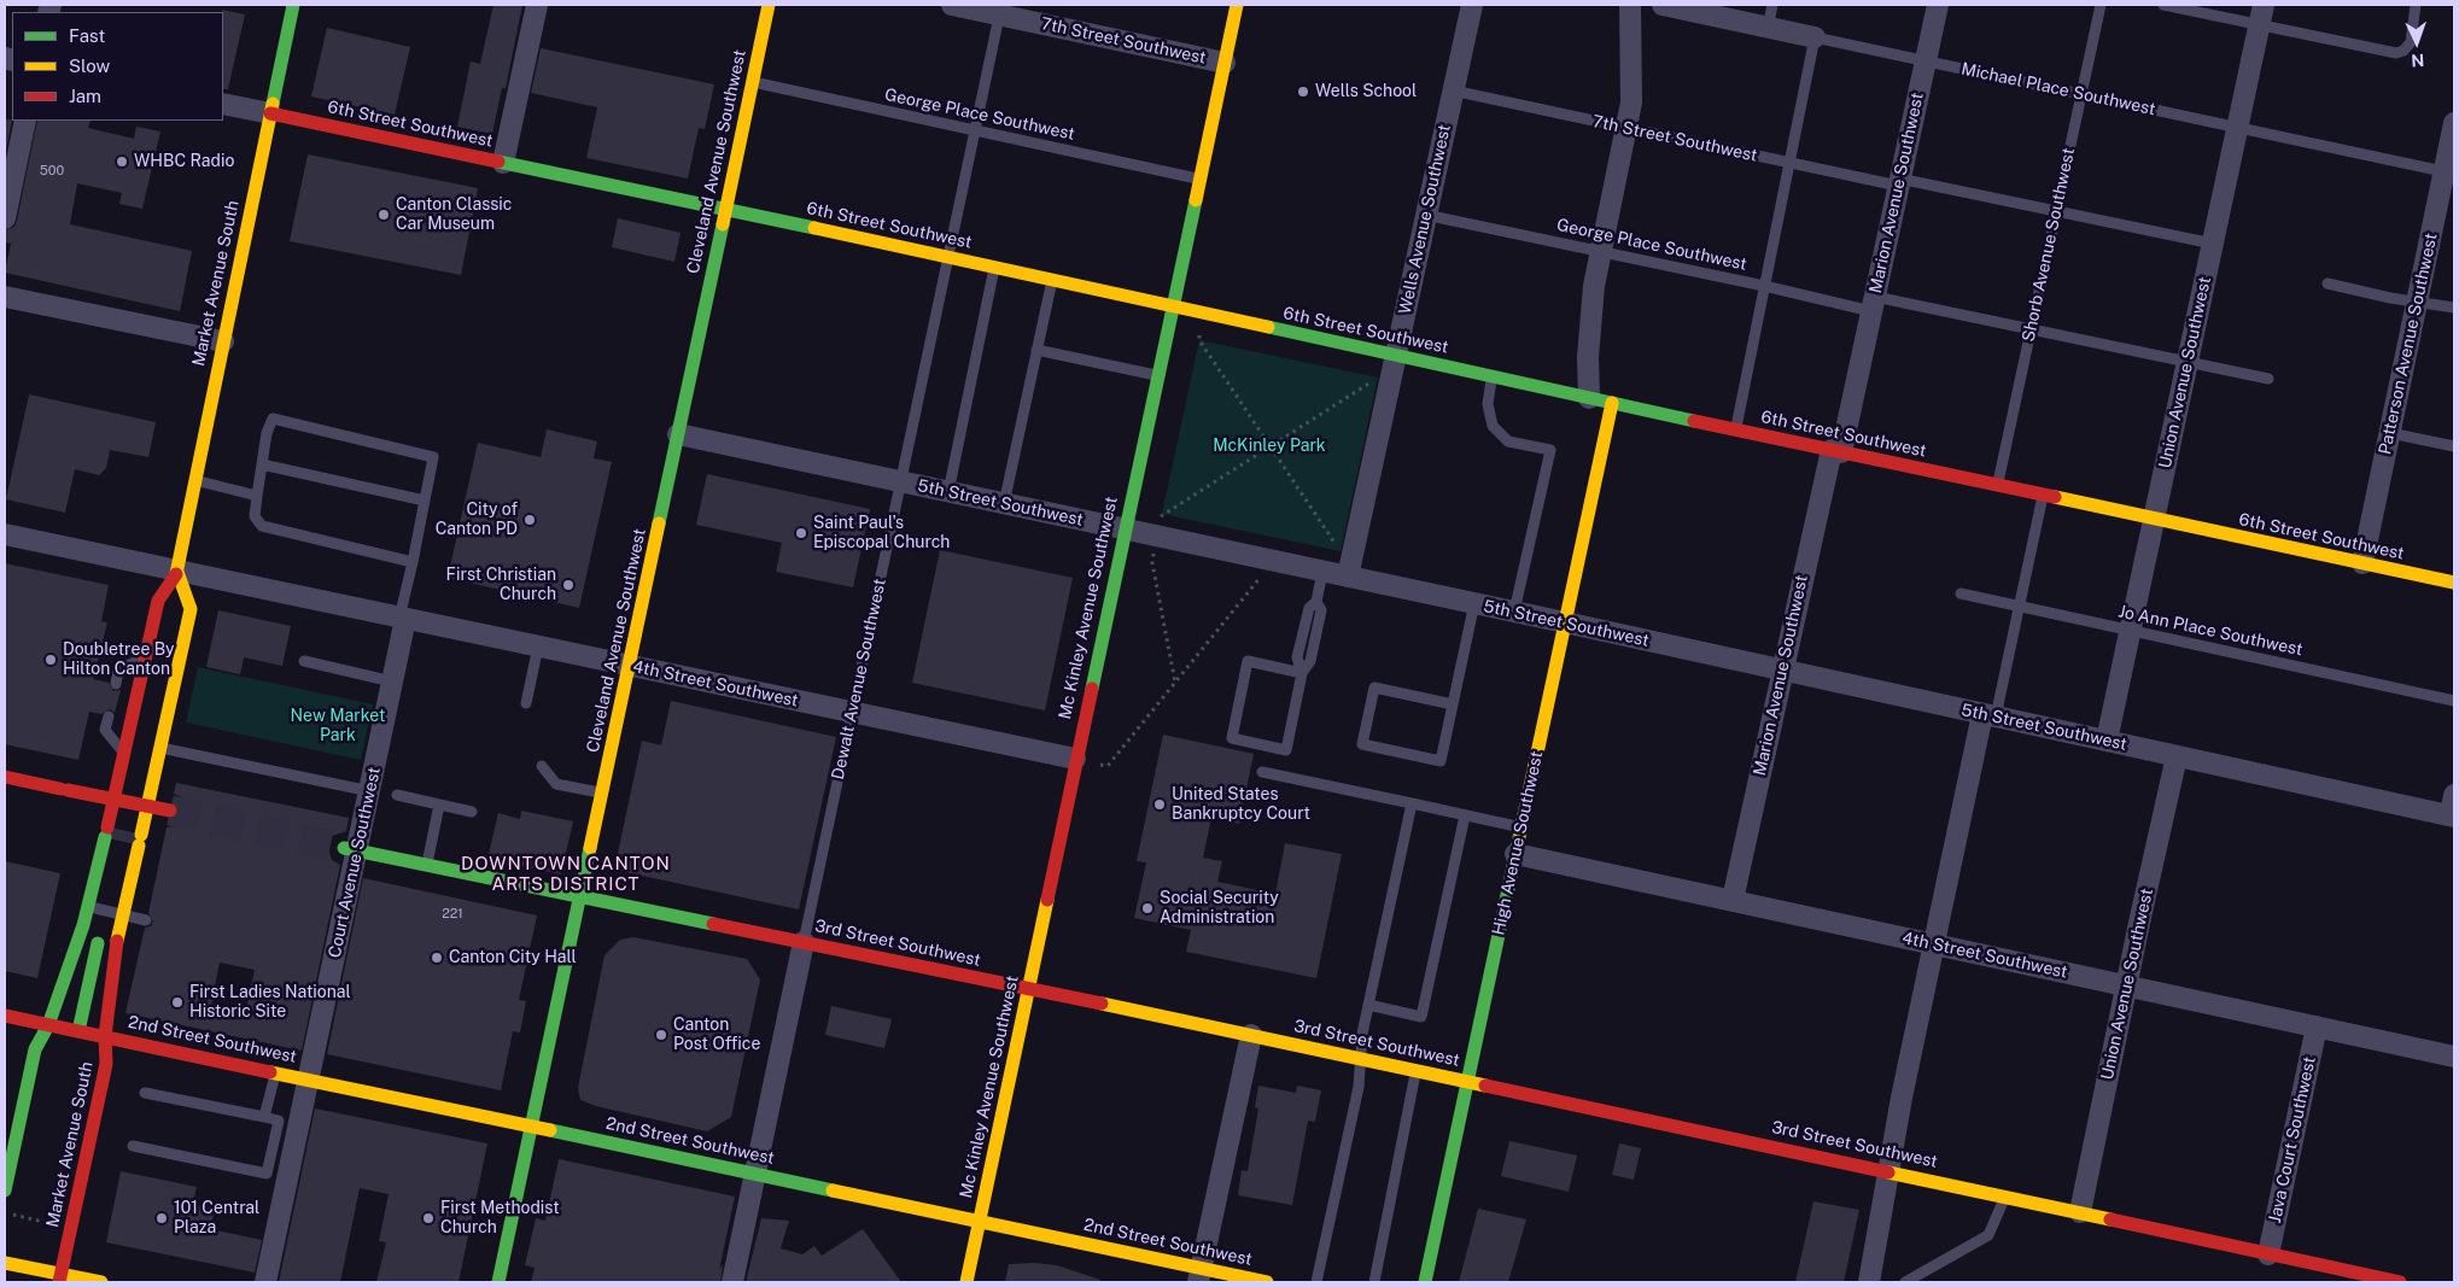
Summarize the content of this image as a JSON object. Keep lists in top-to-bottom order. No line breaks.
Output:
{"streets":{"street":["7th Street Southwest","Michael Place Southwest","6th Street Southwest","Cleveland Avenue Southwest","Marion Avenue Southwest","Wells Avenue Southwest","Market Avenue South","Patterson Avenue Southwest","Union Avenue Southwest","5th Street Southwest","Mc Kinley Avenue Southwest","Dewalt Avenue Southwest","4th Street Southwest","High Avenue Southwest","Court Avenue Southwest","3rd Street Southwest","2nd Street Southwest","Java Court Southwest"],"lane":["George Place Southwest","Shorb Avenue Southwest","Jo Ann Place Southwest"]},"crossings":[["7th Street Southwest","Marion Avenue Southwest"],["7th Street Southwest","Wells Avenue Southwest"],["7th Street Southwest","Shorb Avenue Southwest"],["7th Street Southwest","Union Avenue Southwest"],["7th Street Southwest","Mc Kinley Avenue Southwest"],["7th Street Southwest","Dewalt Avenue Southwest"],["Michael Place Southwest","Marion Avenue Southwest"],["Michael Place Southwest","Shorb Avenue Southwest"],["Michael Place Southwest","Patterson Avenue Southwest"],["Michael Place Southwest","Union Avenue Southwest"],["George Place Southwest","Cleveland Avenue Southwest"],["George Place Southwest","Marion Avenue Southwest"],["George Place Southwest","Wells Avenue Southwest"],["George Place Southwest","Shorb Avenue Southwest"],["George Place Southwest","Union Avenue Southwest"],["George Place Southwest","Mc Kinley Avenue Southwest"],["George Place Southwest","Dewalt Avenue Southwest"],["6th Street Southwest","Cleveland Avenue Southwest"],["6th Street Southwest","Marion Avenue Southwest"],["6th Street Southwest","Wells Avenue Southwest"],["6th Street Southwest","Shorb Avenue Southwest"],["6th Street Southwest","Market Avenue South"],["6th Street Southwest","Patterson Avenue Southwest"],["6th Street Southwest","Union Avenue Southwest"],["6th Street Southwest","Mc Kinley Avenue Southwest"],["6th Street Southwest","Dewalt Avenue Southwest"],["6th Street Southwest","High Avenue Southwest"],["Cleveland Avenue Southwest","5th Street Southwest"],["Cleveland Avenue Southwest","4th Street Southwest"],["Cleveland Avenue Southwest","3rd Street Southwest"],["Cleveland Avenue Southwest","2nd Street Southwest"],["Marion Avenue Southwest","5th Street Southwest"],["Marion Avenue Southwest","4th Street Southwest"],["Wells Avenue Southwest","5th Street Southwest"],["Market Avenue South","4th Street Southwest"],["Market Avenue South","2nd Street Southwest"],["Union Avenue Southwest","5th Street Southwest"],["Union Avenue Southwest","Jo Ann Place Southwest"],["Union Avenue Southwest","4th Street Southwest"],["Union Avenue Southwest","3rd Street Southwest"],["5th Street Southwest","Mc Kinley Avenue Southwest"],["5th Street Southwest","Dewalt Avenue Southwest"],["5th Street Southwest","High Avenue Southwest"],["Mc Kinley Avenue Southwest","4th Street Southwest"],["Mc Kinley Avenue Southwest","3rd Street Southwest"],["Mc Kinley Avenue Southwest","2nd Street Southwest"],["Dewalt Avenue Southwest","4th Street Southwest"],["Dewalt Avenue Southwest","3rd Street Southwest"],["Dewalt Avenue Southwest","2nd Street Southwest"],["4th Street Southwest","High Avenue Southwest"],["4th Street Southwest","Court Avenue Southwest"],["4th Street Southwest","Java Court Southwest"],["High Avenue Southwest","3rd Street Southwest"],["Court Avenue Southwest","3rd Street Southwest"],["Court Avenue Southwest","2nd Street Southwest"],["3rd Street Southwest","Java Court Southwest"]],"districts":["DOWNTOWN CANTON ARTS DISTRICT"],"parks":["McKinley Park","New Market Park"],"places":["Wells School","WHBC Radio","Canton Classic Car Museum","City of Canton PD","Saint Paul's Episcopal Church","First Christian Church","Doubletree By Hilton Canton","United States Bankruptcy Court","Social Security Administration","Canton City Hall","First Ladies National Historic Site","Canton Post Office","101 Central Plaza","First Methodist Church"],"house_numbers":["500","221"],"legend":["Fast","Slow","Jam"],"north":"bottom"}
